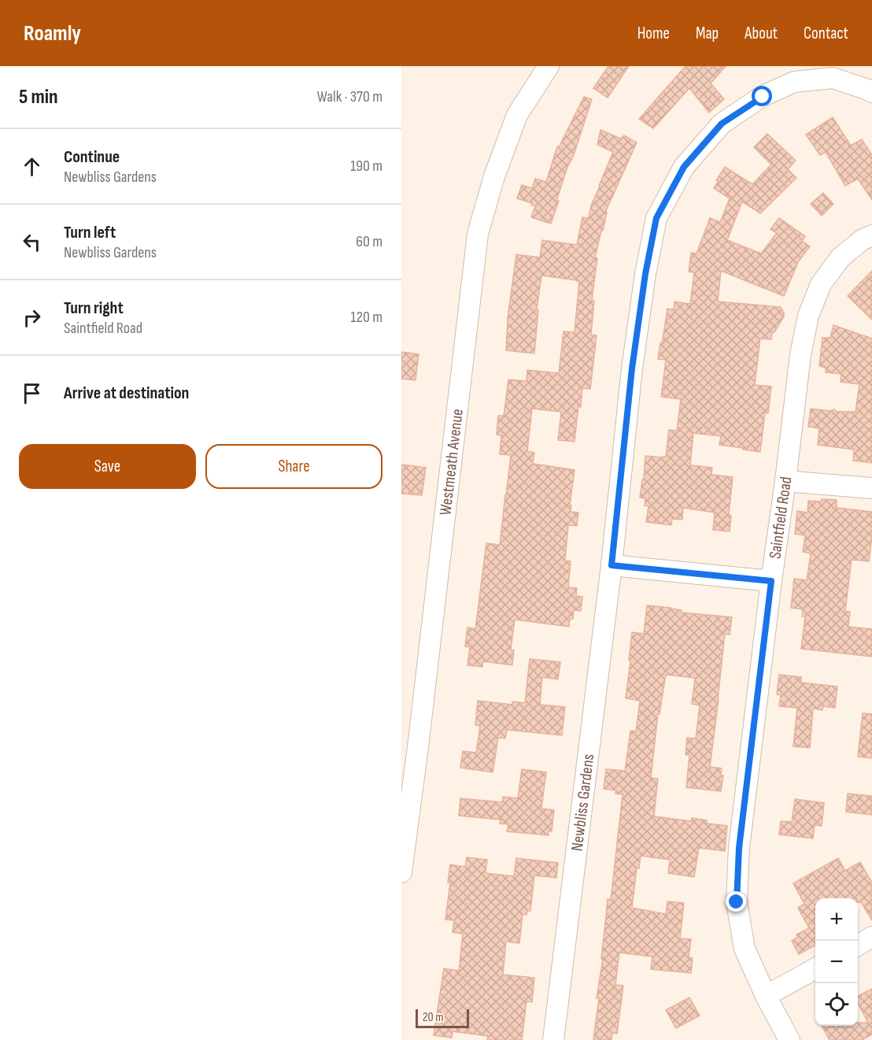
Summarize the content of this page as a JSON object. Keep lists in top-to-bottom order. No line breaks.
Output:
{"streets":{"street":["Westmeath Avenue","Saintfield Road","Newbliss Gardens"]},"scale_bar":"20 m","page":{"header":"Roamly","nav":["Home","Map","About","Contact"],"heading":["5 min","Walk · 370 m"],"list":[["Continue","Newbliss Gardens","190 m"],["Turn left","Newbliss Gardens","60 m"],["Turn right","Saintfield Road","120 m"],"Arrive at destination"],"buttons":["Save","Share"],"map_buttons":["+","−"],"scale":"20 m"}}
